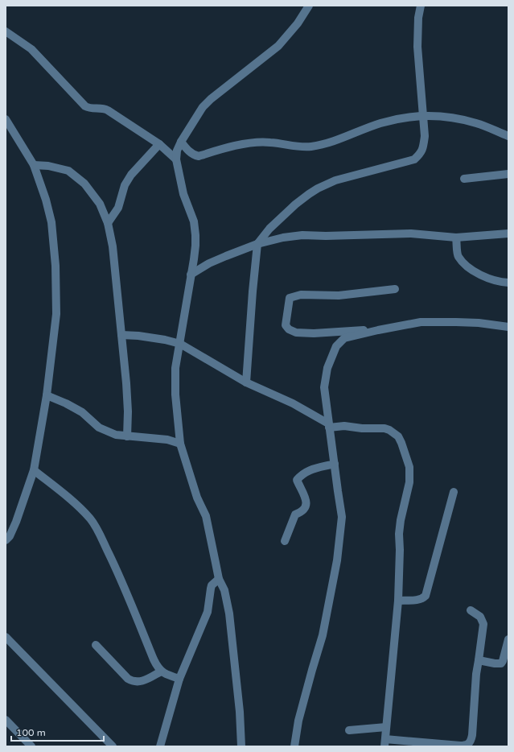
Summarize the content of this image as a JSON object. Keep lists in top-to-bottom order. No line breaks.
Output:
{"scale_bar":"100 m"}
